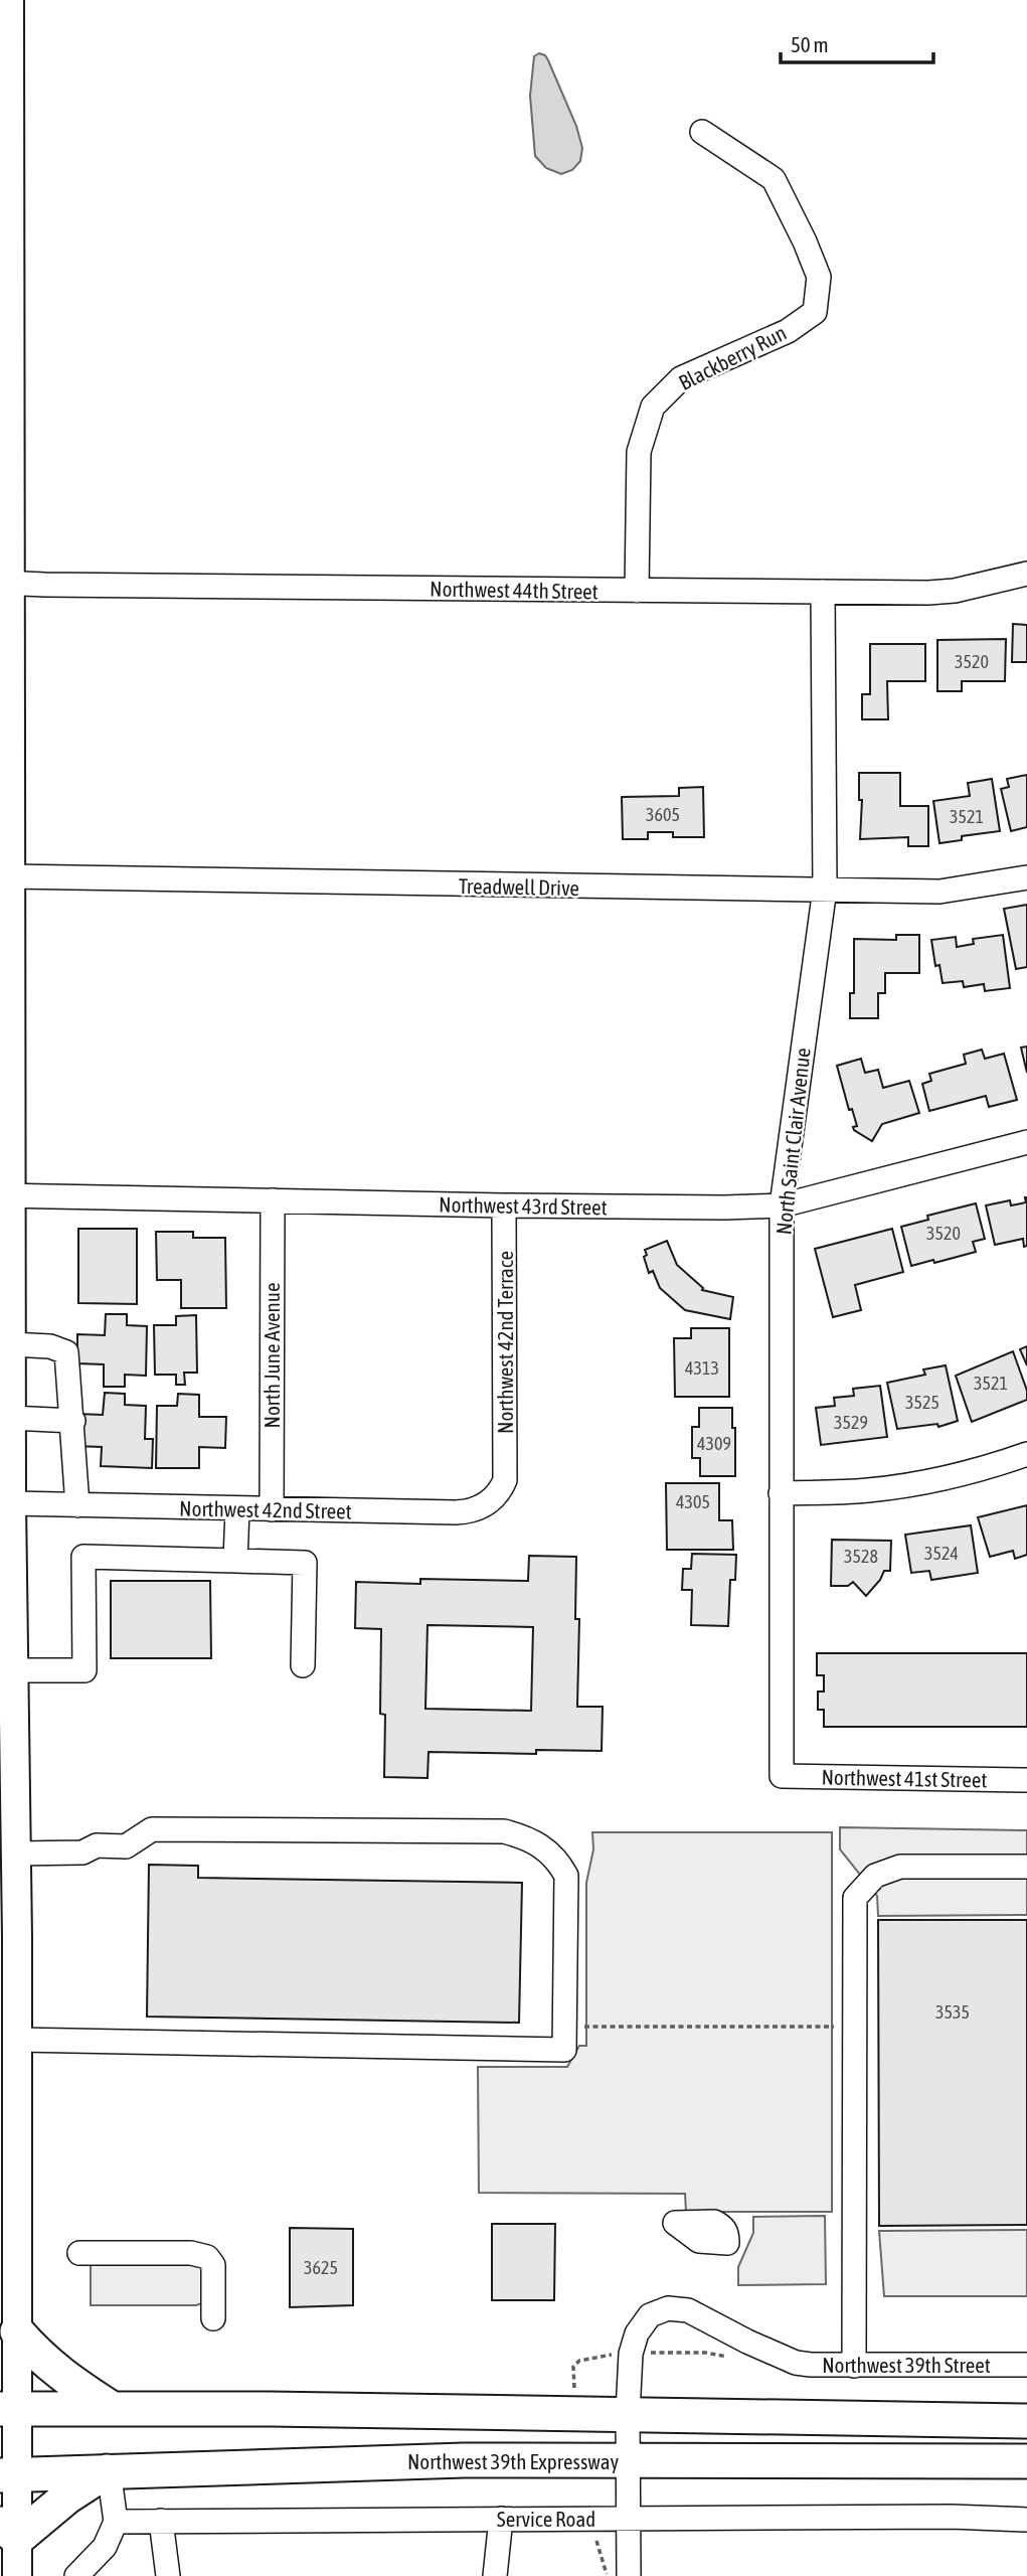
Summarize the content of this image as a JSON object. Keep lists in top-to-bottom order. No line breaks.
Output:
{"streets":{"highway":["Northwest 39th Expressway"],"street":["Blackberry Run","Northwest 44th Street","Treadwell Drive","North Saint Clair Avenue","Northwest 43rd Street","Northwest 42nd Terrace","North June Avenue","Northwest 42nd Street","Northwest 41st Street","Northwest 39th Street","Service Road"]},"crossings":[["Blackberry Run","Northwest 44th Street"],["Northwest 44th Street","North Saint Clair Avenue"],["Treadwell Drive","North Saint Clair Avenue"],["North Saint Clair Avenue","Northwest 43rd Street"],["North Saint Clair Avenue","Northwest 41st Street"],["Northwest 43rd Street","Northwest 42nd Terrace"],["Northwest 43rd Street","North June Avenue"],["Northwest 42nd Terrace","Northwest 42nd Street"],["North June Avenue","Northwest 42nd Street"]],"house_numbers":["3520","3605","3521","3520","4313","3521","3525","3529","4309","4305","3524","3528","3535","3625"],"scale_bar":"50 m"}
